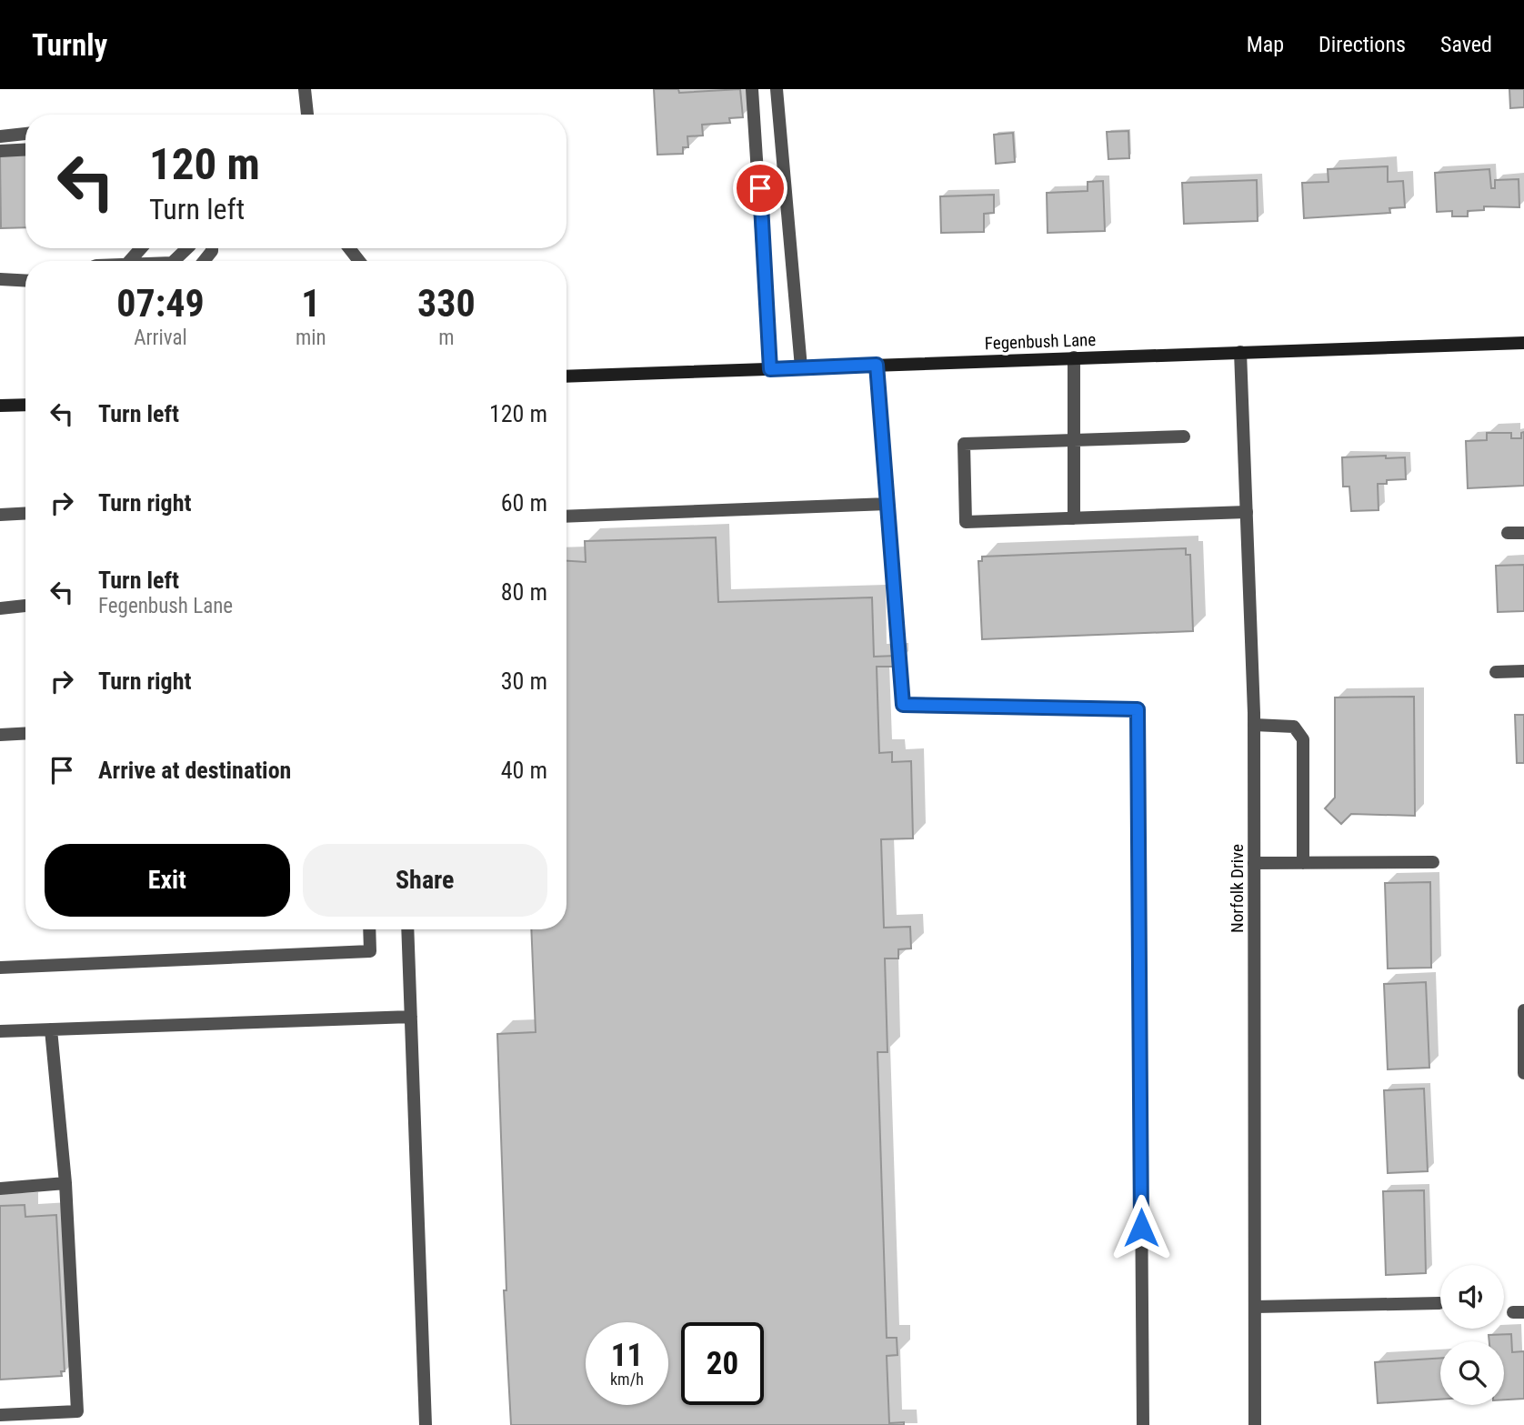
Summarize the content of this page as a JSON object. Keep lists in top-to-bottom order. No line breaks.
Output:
{"streets":{"main road":["Fegenbush Lane"],"street":["Norfolk Drive"]},"crossings":[["Fegenbush Lane","Norfolk Drive"]],"page":{"header":"Turnly","nav":["Map","Directions","Saved"],"turn":["120 m","Turn left"],"eta":["07:49","Arrival","1","min","330","m"],"list":[{"name":"Turn left","value":"120 m"},{"name":"Turn right","value":"60 m"},{"name":"Turn left","note":"Fegenbush Lane","value":"80 m"},{"name":"Turn right","value":"30 m"},{"name":"Arrive at destination","value":"40 m"}],"buttons":["Exit","Share"],"speed":"11 km/h","limit":"20"}}
